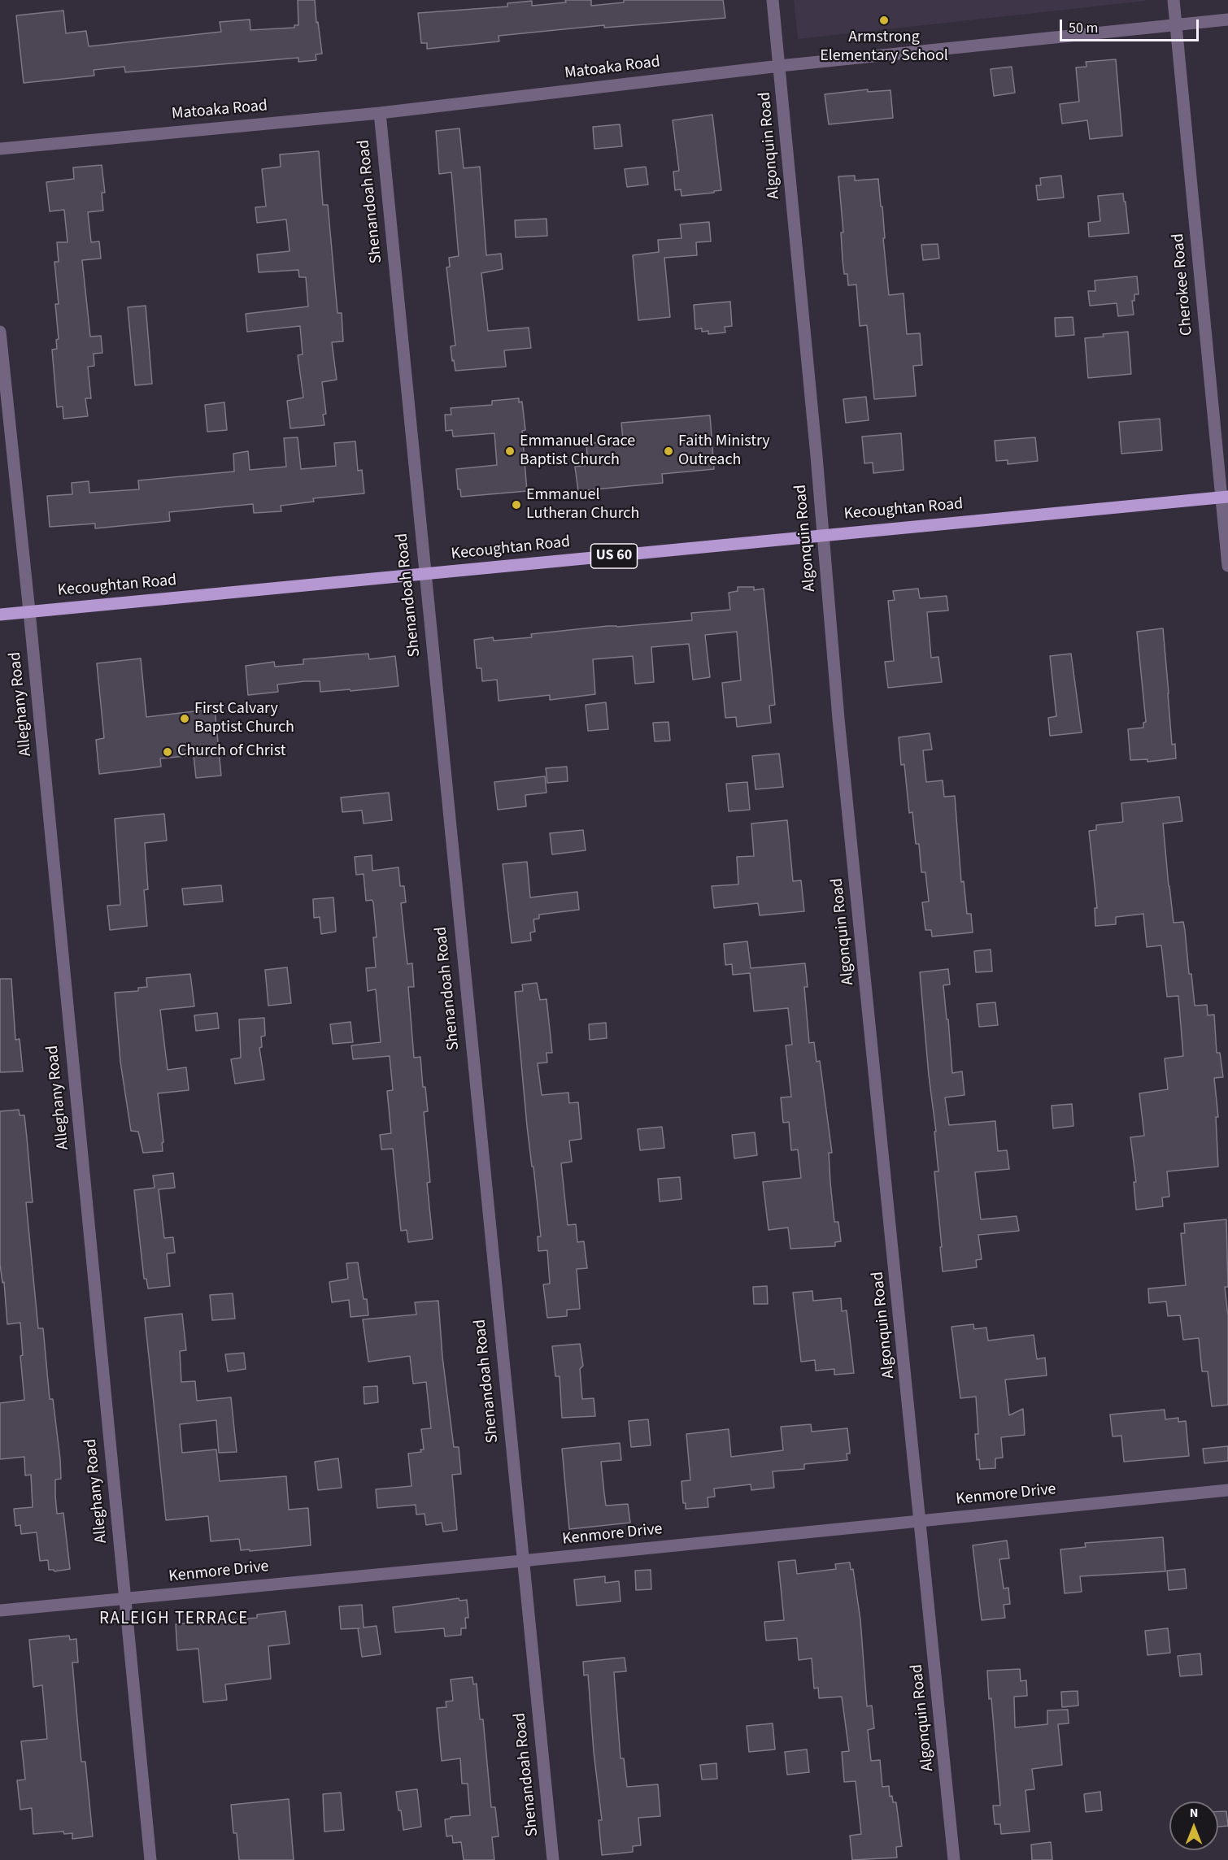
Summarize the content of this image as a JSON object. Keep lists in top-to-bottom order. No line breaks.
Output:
{"streets":{"main road":["Kecoughtan Road","US 60"],"street":["Matoaka Road","Algonquin Road","Shenandoah Road","Cherokee Road","Alleghany Road","Kenmore Drive"]},"crossings":[["Matoaka Road","Algonquin Road"],["Matoaka Road","Shenandoah Road"],["Matoaka Road","Cherokee Road"],["Algonquin Road","Kecoughtan Road"],["Algonquin Road","Kenmore Drive"],["Shenandoah Road","Kecoughtan Road"],["Shenandoah Road","Kenmore Drive"],["Cherokee Road","Kecoughtan Road"],["Kecoughtan Road","Alleghany Road"],["Alleghany Road","Kenmore Drive"]],"districts":["RALEIGH TERRACE"],"places":["Armstrong Elementary School","Emmanuel Grace Baptist Church","Faith Ministry Outreach","Emmanuel Lutheran Church","First Calvary Baptist Church","Church of Christ"],"scale_bar":"50 m","north":"top"}
